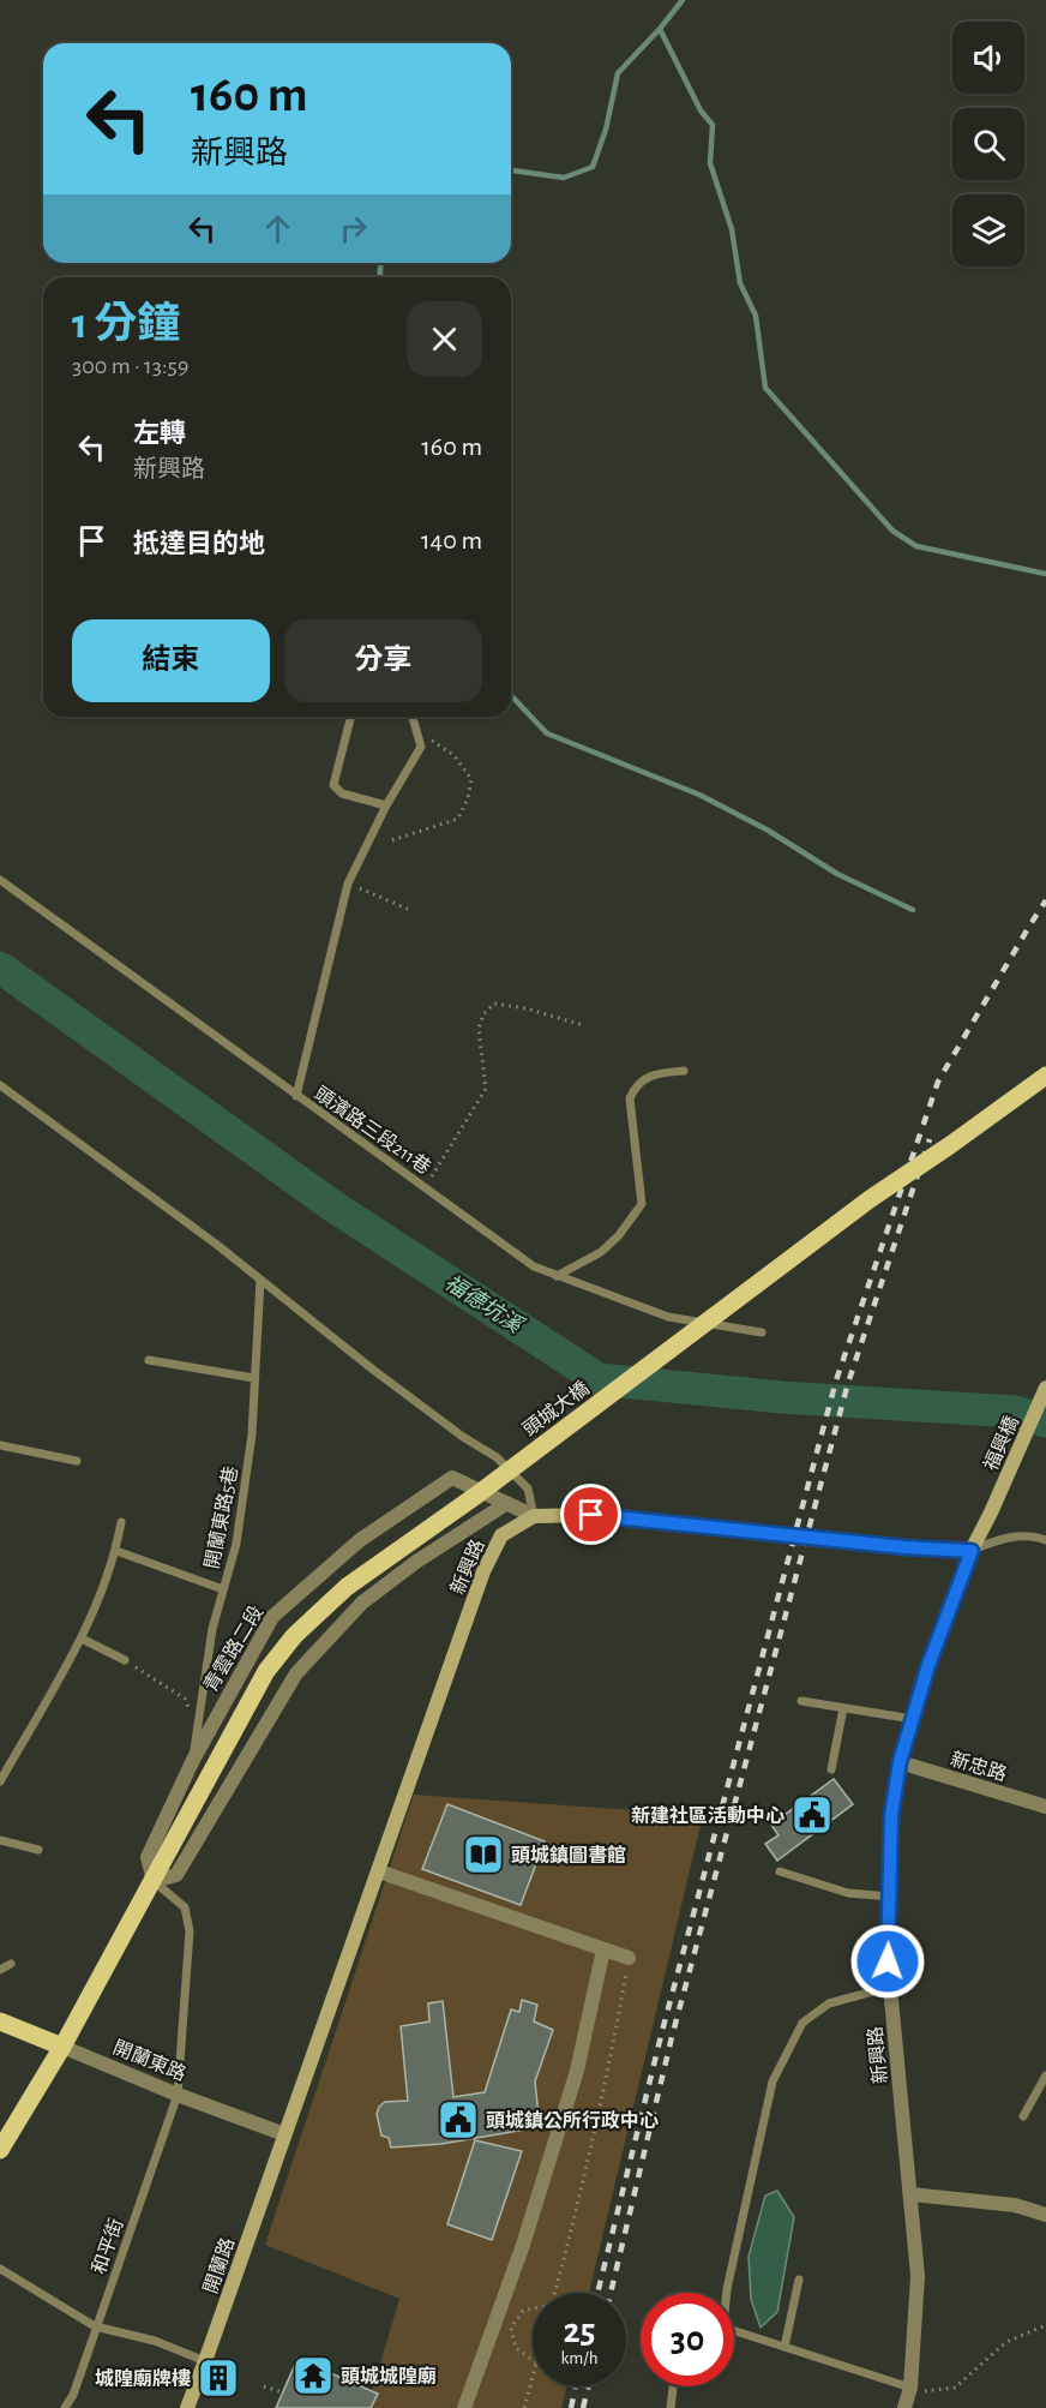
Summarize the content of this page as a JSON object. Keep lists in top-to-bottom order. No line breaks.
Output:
{"streets":{"main road":["頭城大橋","開蘭東路"],"street":["福興橋","新興路","青雲路二段","新忠路","開蘭路"],"lane":["頭濱路三段211巷","開蘭東路5巷","和平街"]},"crossings":[["頭城大橋","青雲路二段"],["福興橋","新興路"],["開蘭東路5巷","青雲路二段"],["新興路","青雲路二段"],["新興路","新忠路"],["新興路","開蘭東路"],["新興路","開蘭路"],["開蘭東路","和平街"],["開蘭東路","開蘭路"]],"water":["福德坑溪"],"places":{"public building":["新建社區活動中心","頭城鎮公所行政中心"],"library":["頭城鎮圖書館"],"temple":["頭城城隍廟"],"building":["城隍廟牌樓"]},"page":{"turn":["160 m","新興路"],"heading":["1 分鐘","300 m · 13:59"],"list":[{"name":"左轉","note":"新興路","value":"160 m"},{"name":"抵達目的地","value":"140 m"}],"buttons":["結束","分享"],"speed":"25 km/h","limit":"30"}}
